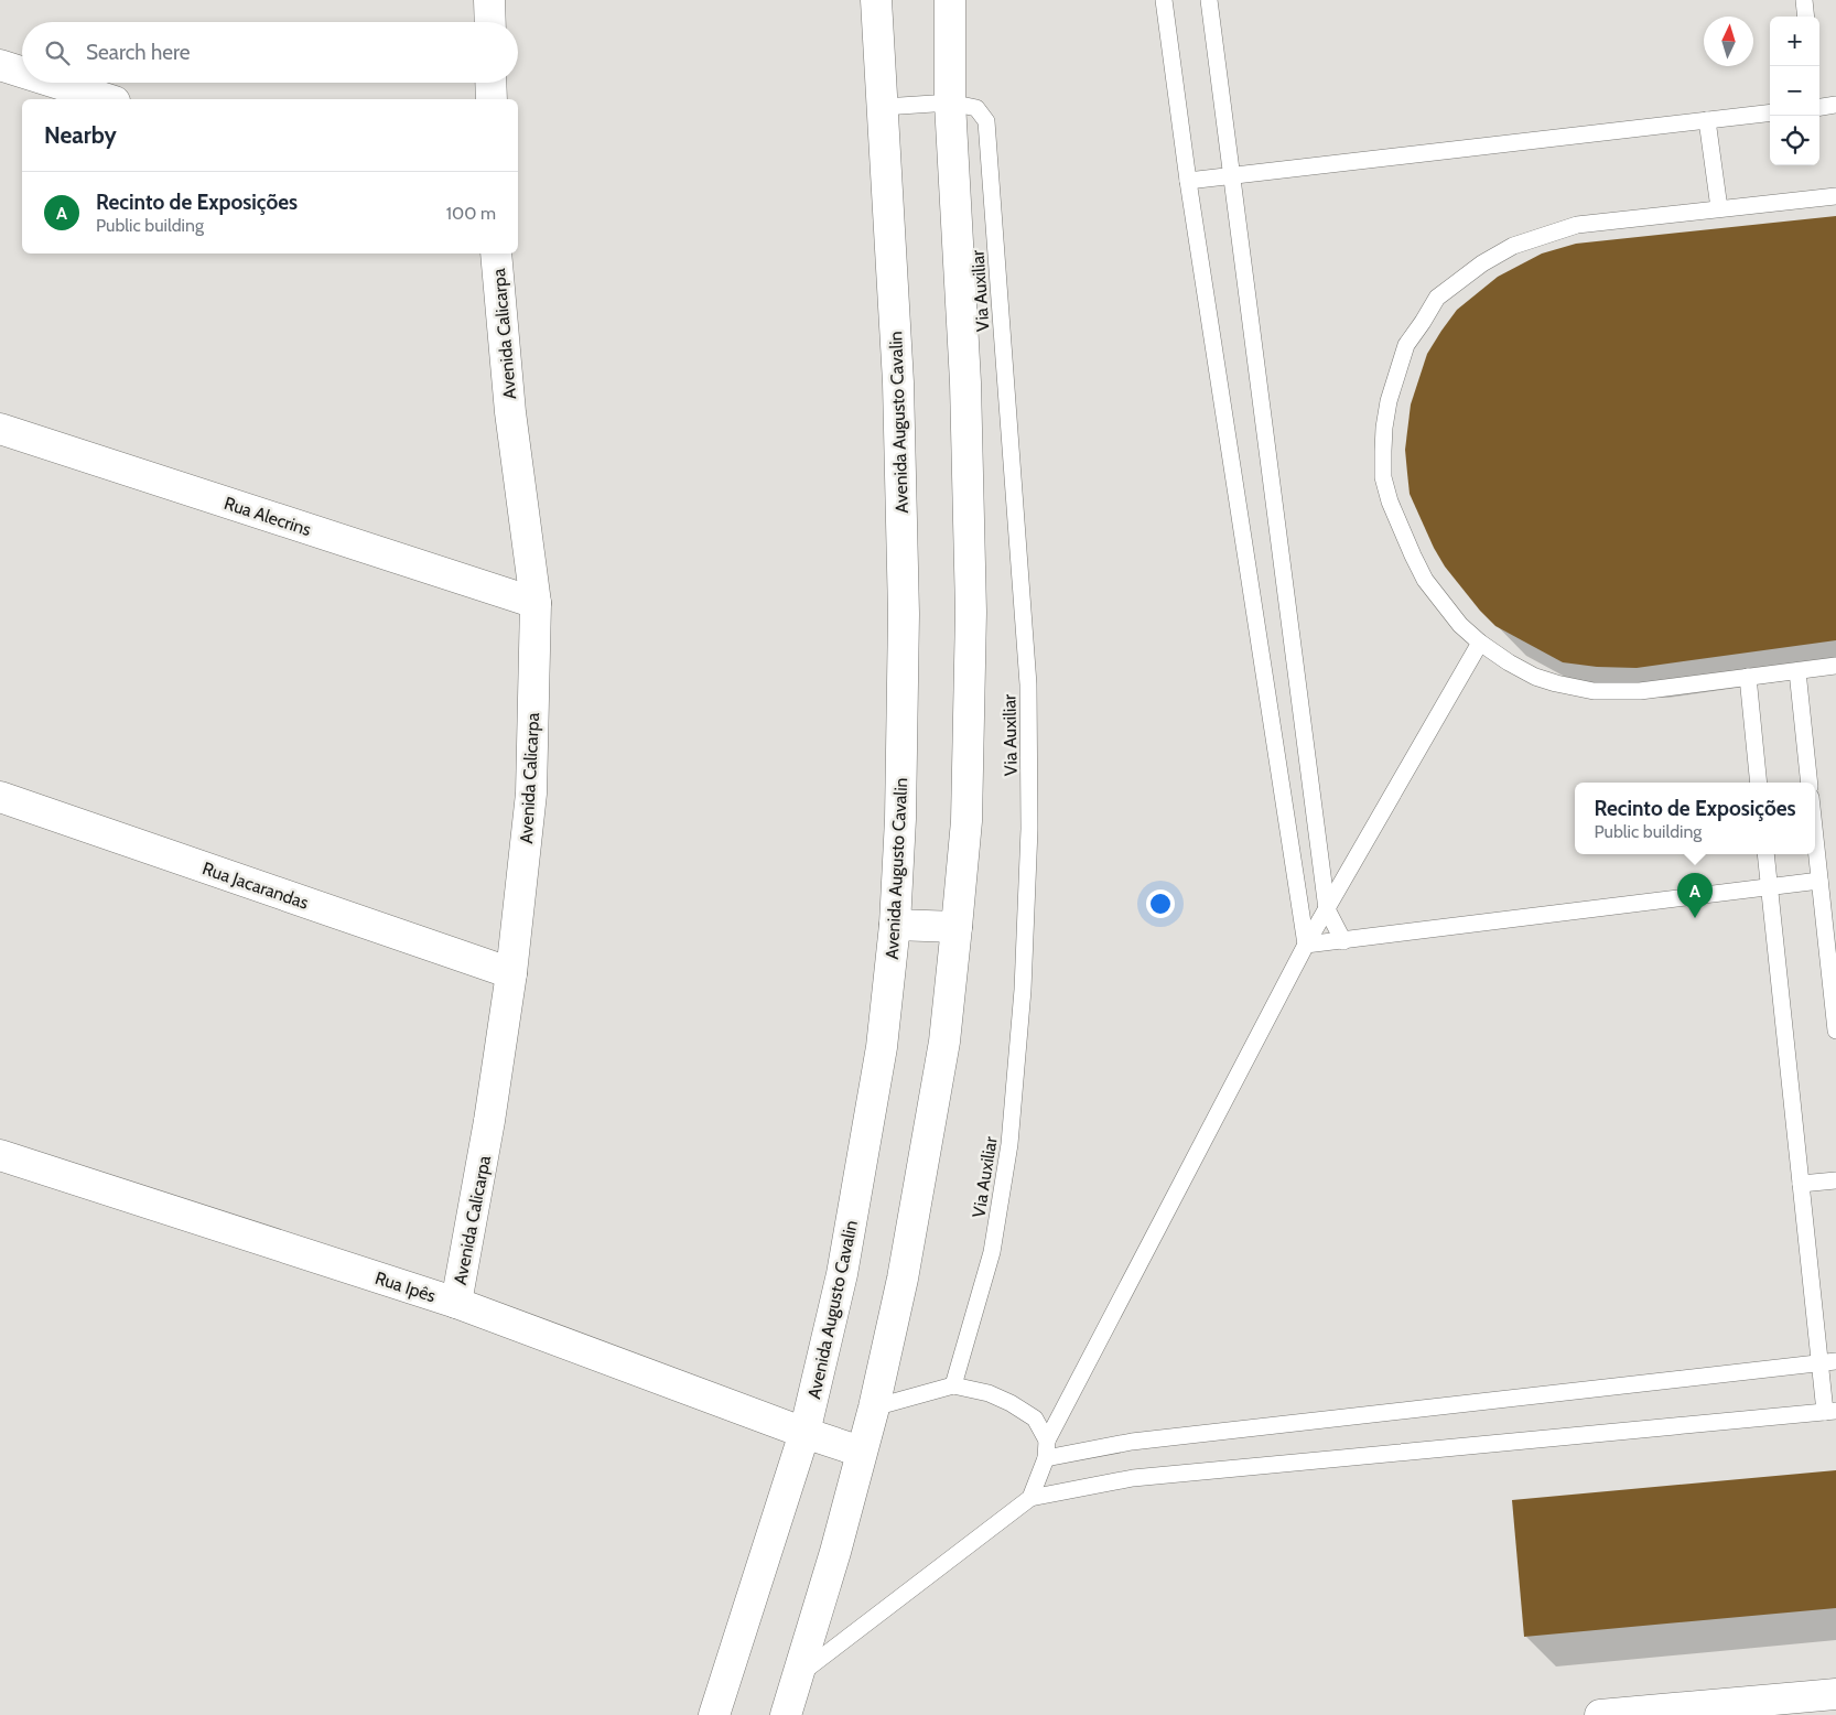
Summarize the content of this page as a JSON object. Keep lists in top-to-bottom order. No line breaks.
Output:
{"streets":{"main road":["Avenida Calicarpa","Avenida Augusto Cavalin","Rua Alecrins","Rua Jacarandas","Rua Ipês"],"lane":["Via Auxiliar"]},"crossings":[["Via Auxiliar","Avenida Augusto Cavalin"],["Avenida Calicarpa","Rua Alecrins"],["Avenida Calicarpa","Rua Jacarandas"],["Avenida Calicarpa","Rua Ipês"],["Avenida Augusto Cavalin","Rua Ipês"]],"north":"top","page":{"map_buttons":["+","−"],"search":"Search here","heading":"Nearby","list":[{"mark":"A","name":"Recinto de Exposições","note":"Public building","value":"100 m"}],"popup":["Recinto de Exposições","Public building"],"pins":"A"}}
